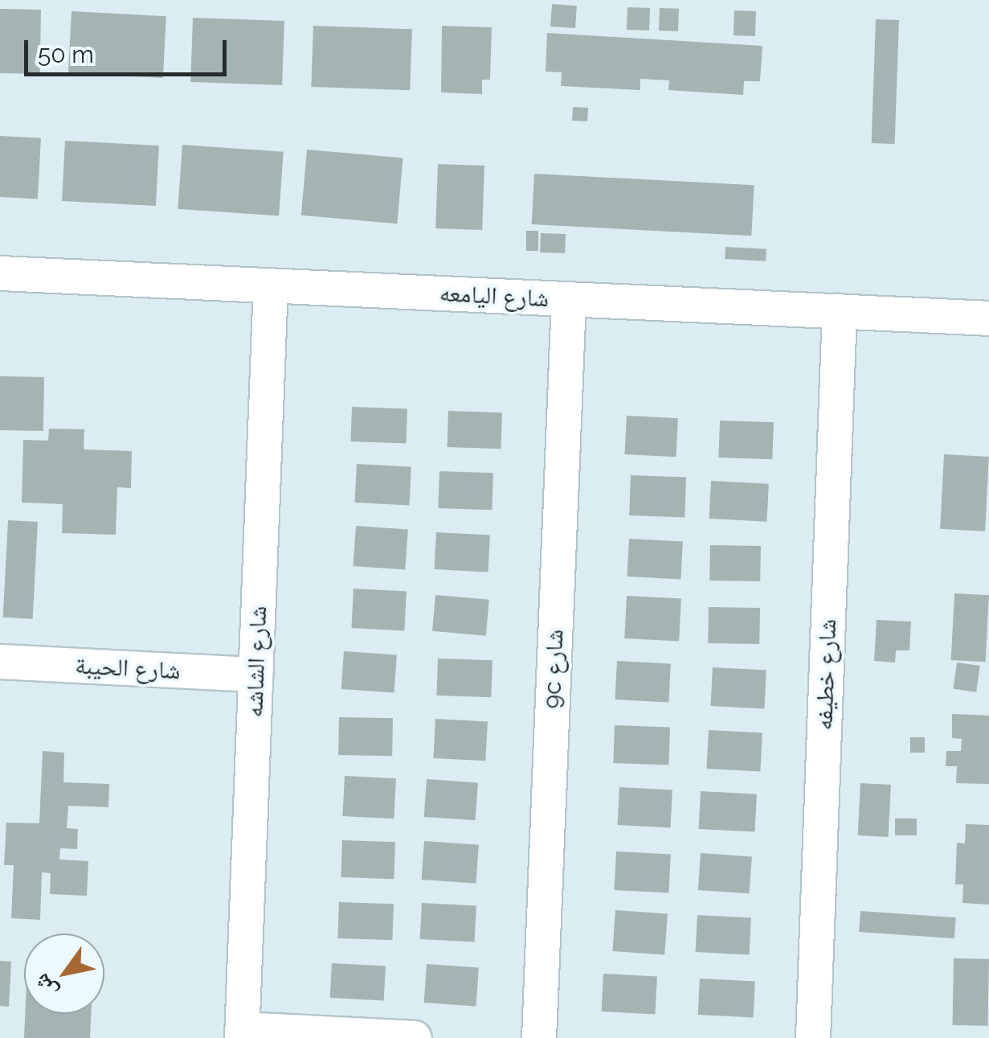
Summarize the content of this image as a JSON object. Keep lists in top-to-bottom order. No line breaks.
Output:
{"streets":{"street":["شارع اليامعه","شارع الشاشه","شارع الحيبة","9c شارع","شارع خطيفه"]},"crossings":[["شارع اليامعه","شارع الشاشه"],["شارع اليامعه","9c شارع"],["شارع اليامعه","شارع خطيفه"],["شارع الشاشه","شارع الحيبة"]],"scale_bar":"50 m","north":"bottom left"}
